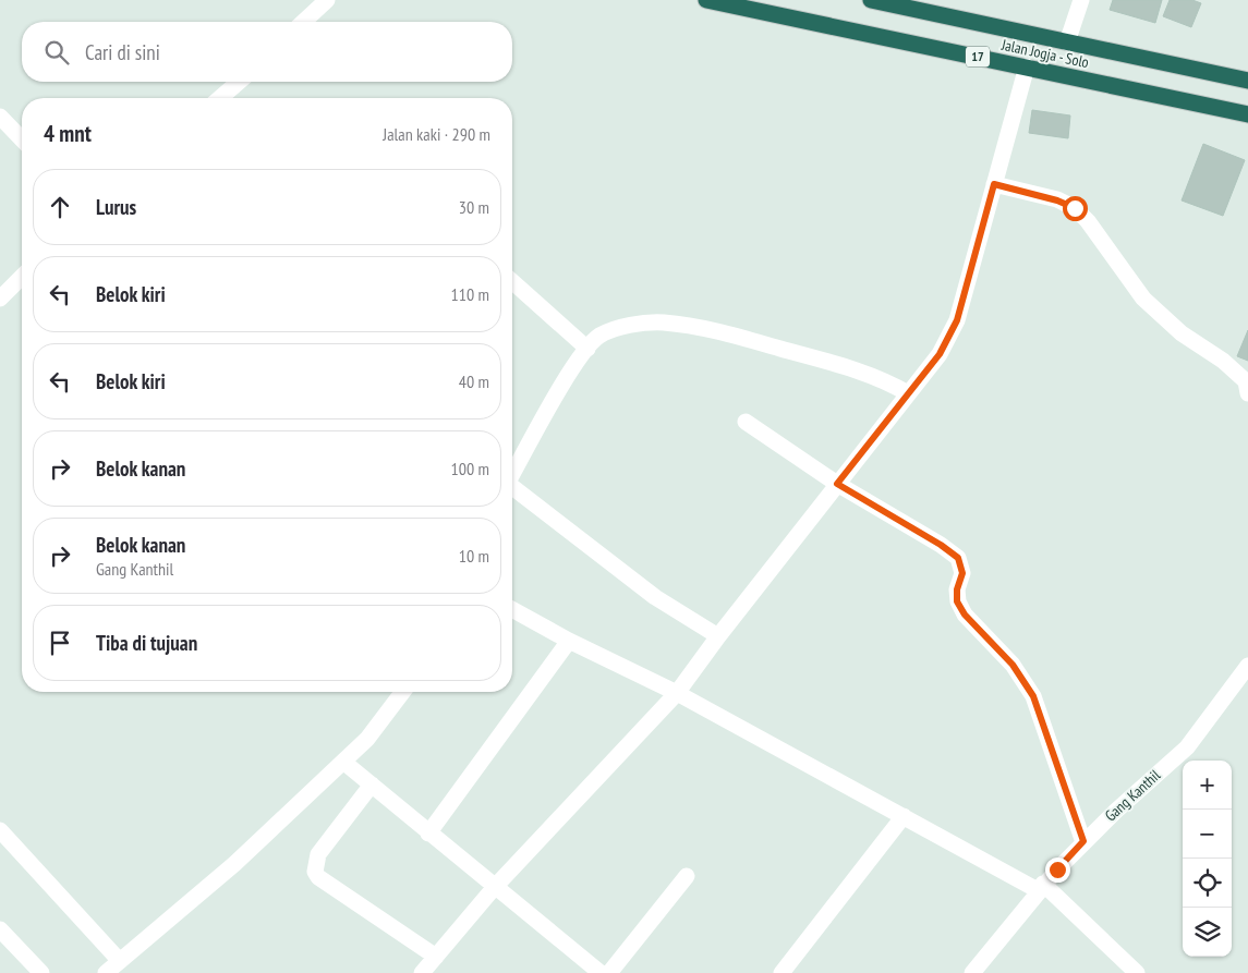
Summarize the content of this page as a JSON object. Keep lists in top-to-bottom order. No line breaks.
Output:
{"streets":{"highway":["Jalan Jogja - Solo","17"],"street":["Gang Kanthil"]},"page":{"search":"Cari di sini","heading":["4 mnt","Jalan kaki · 290 m"],"list":[["Lurus","30 m"],["Belok kiri","110 m"],["Belok kiri","40 m"],["Belok kanan","100 m"],["Belok kanan","Gang Kanthil","10 m"],"Tiba di tujuan"],"map_buttons":["+","−"]}}
